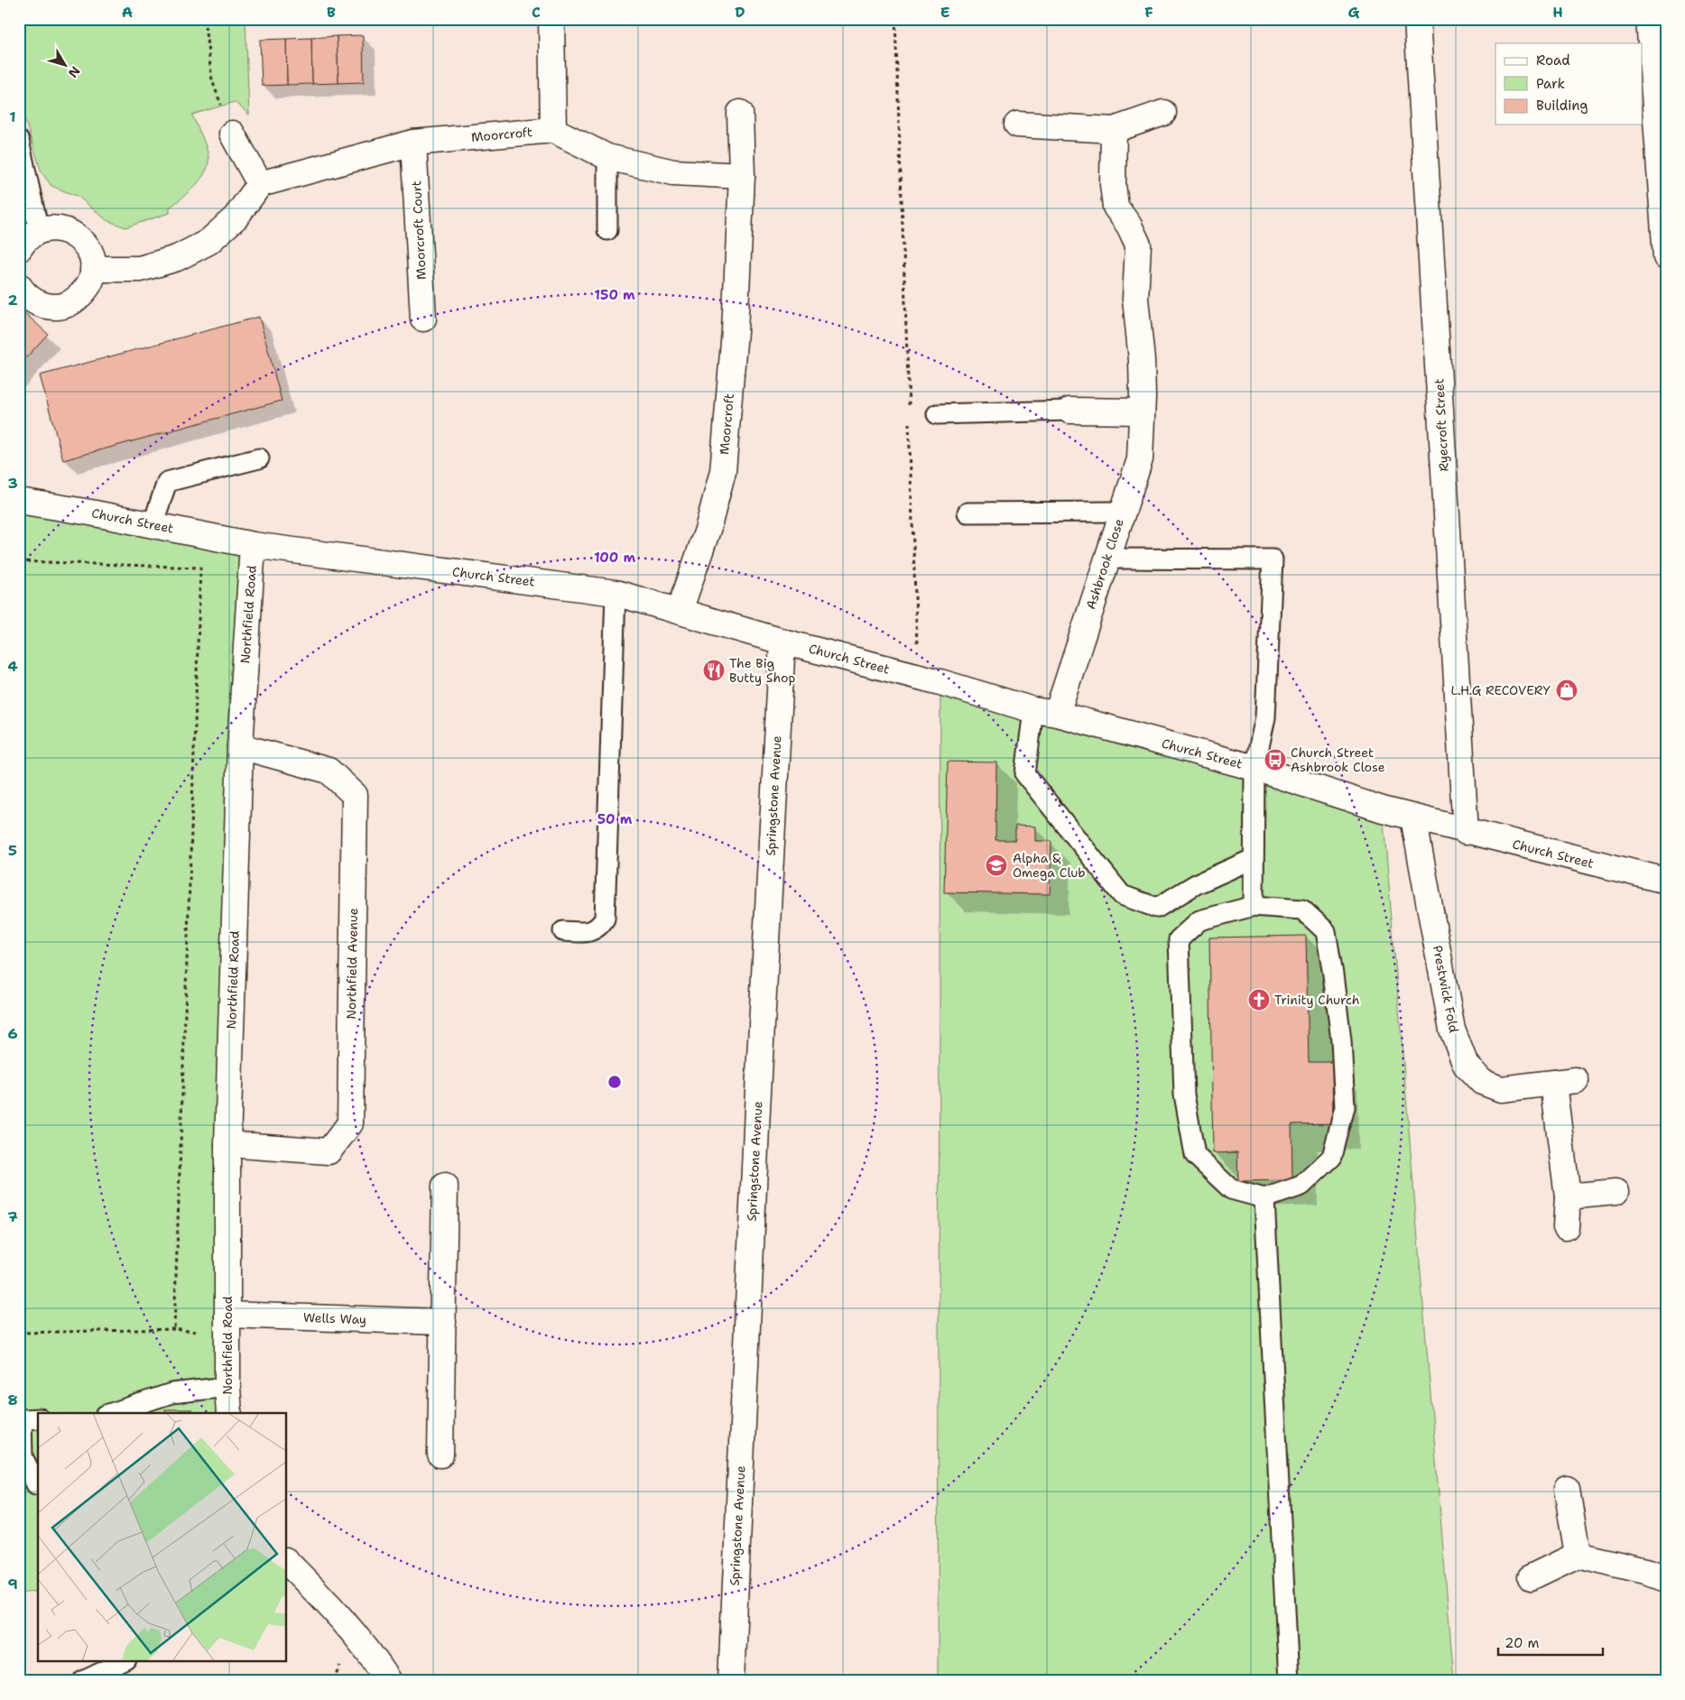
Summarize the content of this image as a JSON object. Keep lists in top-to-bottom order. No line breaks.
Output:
{"streets":{"street":["Moorcroft","Moorcroft Court","Ryecroft Street","Church Street","Ashbrook Close","Northfield Road","Springstone Avenue","Northfield Avenue","Prestwick Fold","Wells Way"]},"crossings":[["Moorcroft","Moorcroft Court"],["Moorcroft","Church Street"],["Ryecroft Street","Church Street"],["Church Street","Ashbrook Close"],["Church Street","Northfield Road"],["Church Street","Springstone Avenue"],["Church Street","Prestwick Fold"],["Northfield Road","Northfield Avenue"],["Northfield Road","Wells Way"]],"places":{"restaurant":["The Big Butty Shop"],"shop":["L.H.G RECOVERY"],"bus stop":["Church Street Ashbrook Close"],"school or university":["Alpha & Omega Club"],"church":["Trinity Church"]},"legend":["Road","Park","Building"],"scale_bar":"20 m","north":"bottom right","grid":{"columns":["A","B","C","D","E","F","G","H"],"rows":["1","2","3","4","5","6","7","8","9"]},"rings":["150 m","100 m","50 m"]}
